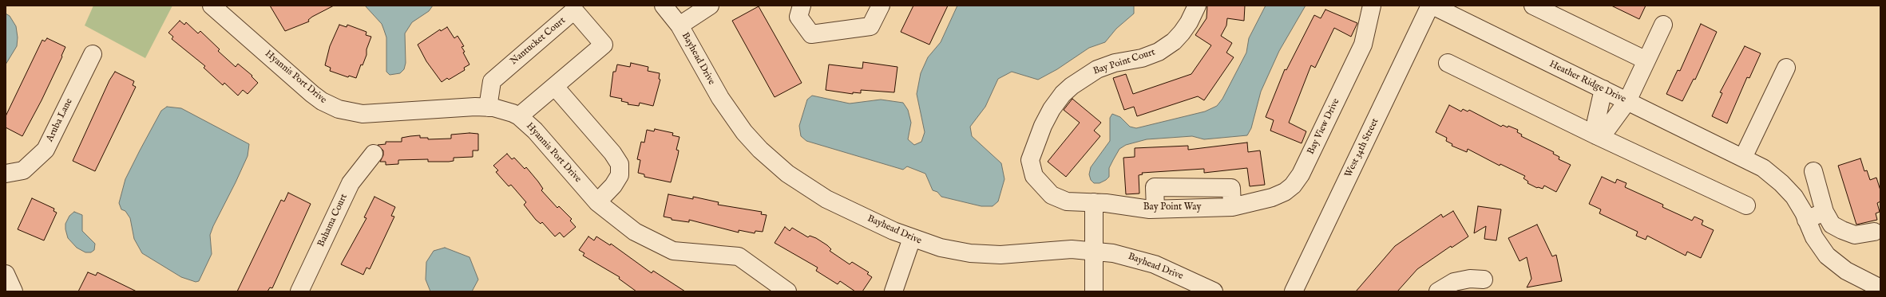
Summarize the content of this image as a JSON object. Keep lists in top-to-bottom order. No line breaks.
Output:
{"streets":{"street":["Nantucket Court","Bayhead Drive","Bay Point Court","Hyannis Port Drive","Heather Ridge Drive","Aruba Lane","Bay View Drive","West 34th Street","Bay Point Way","Bahama Court"]},"crossings":[["Nantucket Court","Hyannis Port Drive"],["Bay Point Court","Bay Point Way"],["Heather Ridge Drive","West 34th Street"],["Bay View Drive","Bay Point Way"]]}
